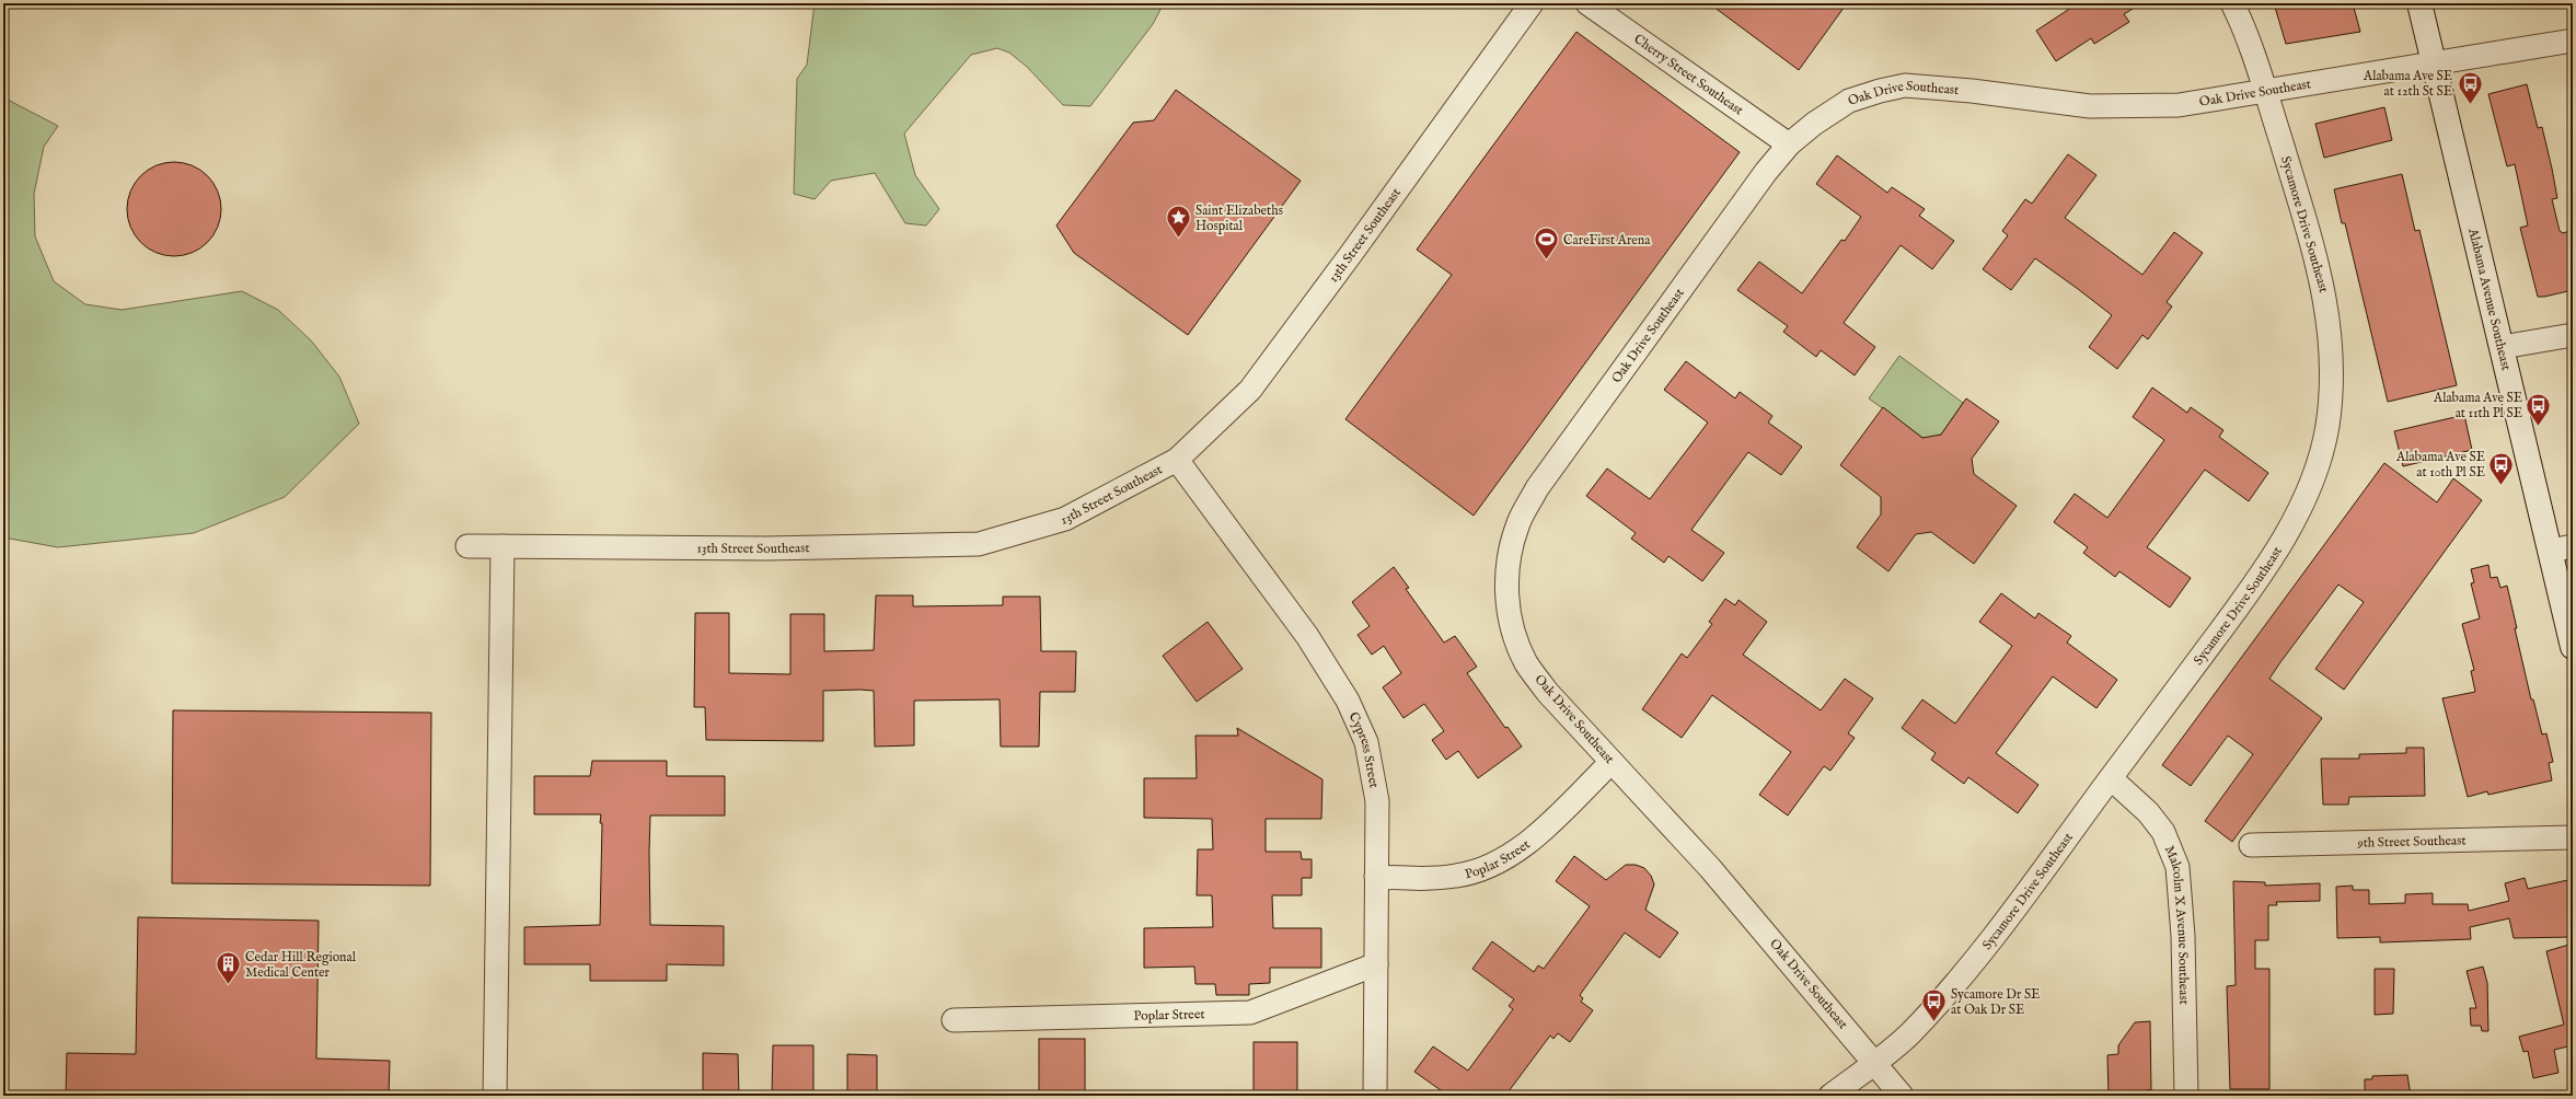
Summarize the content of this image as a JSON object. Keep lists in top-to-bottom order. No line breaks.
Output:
{"streets":{"main road":["Alabama Avenue Southeast"],"street":["Cherry Street Southeast","Oak Drive Southeast","Sycamore Drive Southeast","13th Street Southeast","Cypress Street","9th Street Southeast","Poplar Street","Malcolm X Avenue Southeast"]},"crossings":[["Cherry Street Southeast","Oak Drive Southeast"],["Oak Drive Southeast","Sycamore Drive Southeast"],["Oak Drive Southeast","Alabama Avenue Southeast"],["Oak Drive Southeast","Poplar Street"],["Sycamore Drive Southeast","Malcolm X Avenue Southeast"],["13th Street Southeast","Cypress Street"],["Cypress Street","Poplar Street"]],"places":{"bus stop":["Alabama Ave SE at 12th St SE","Alabama Ave SE at 11th Pl SE","Alabama Ave SE at 10th Pl SE","Sycamore Dr SE at Oak Dr SE"],"place":["Saint Elizabeths Hospital"],"sports":["CareFirst Arena"],"building":["Cedar Hill Regional Medical Center"]}}
